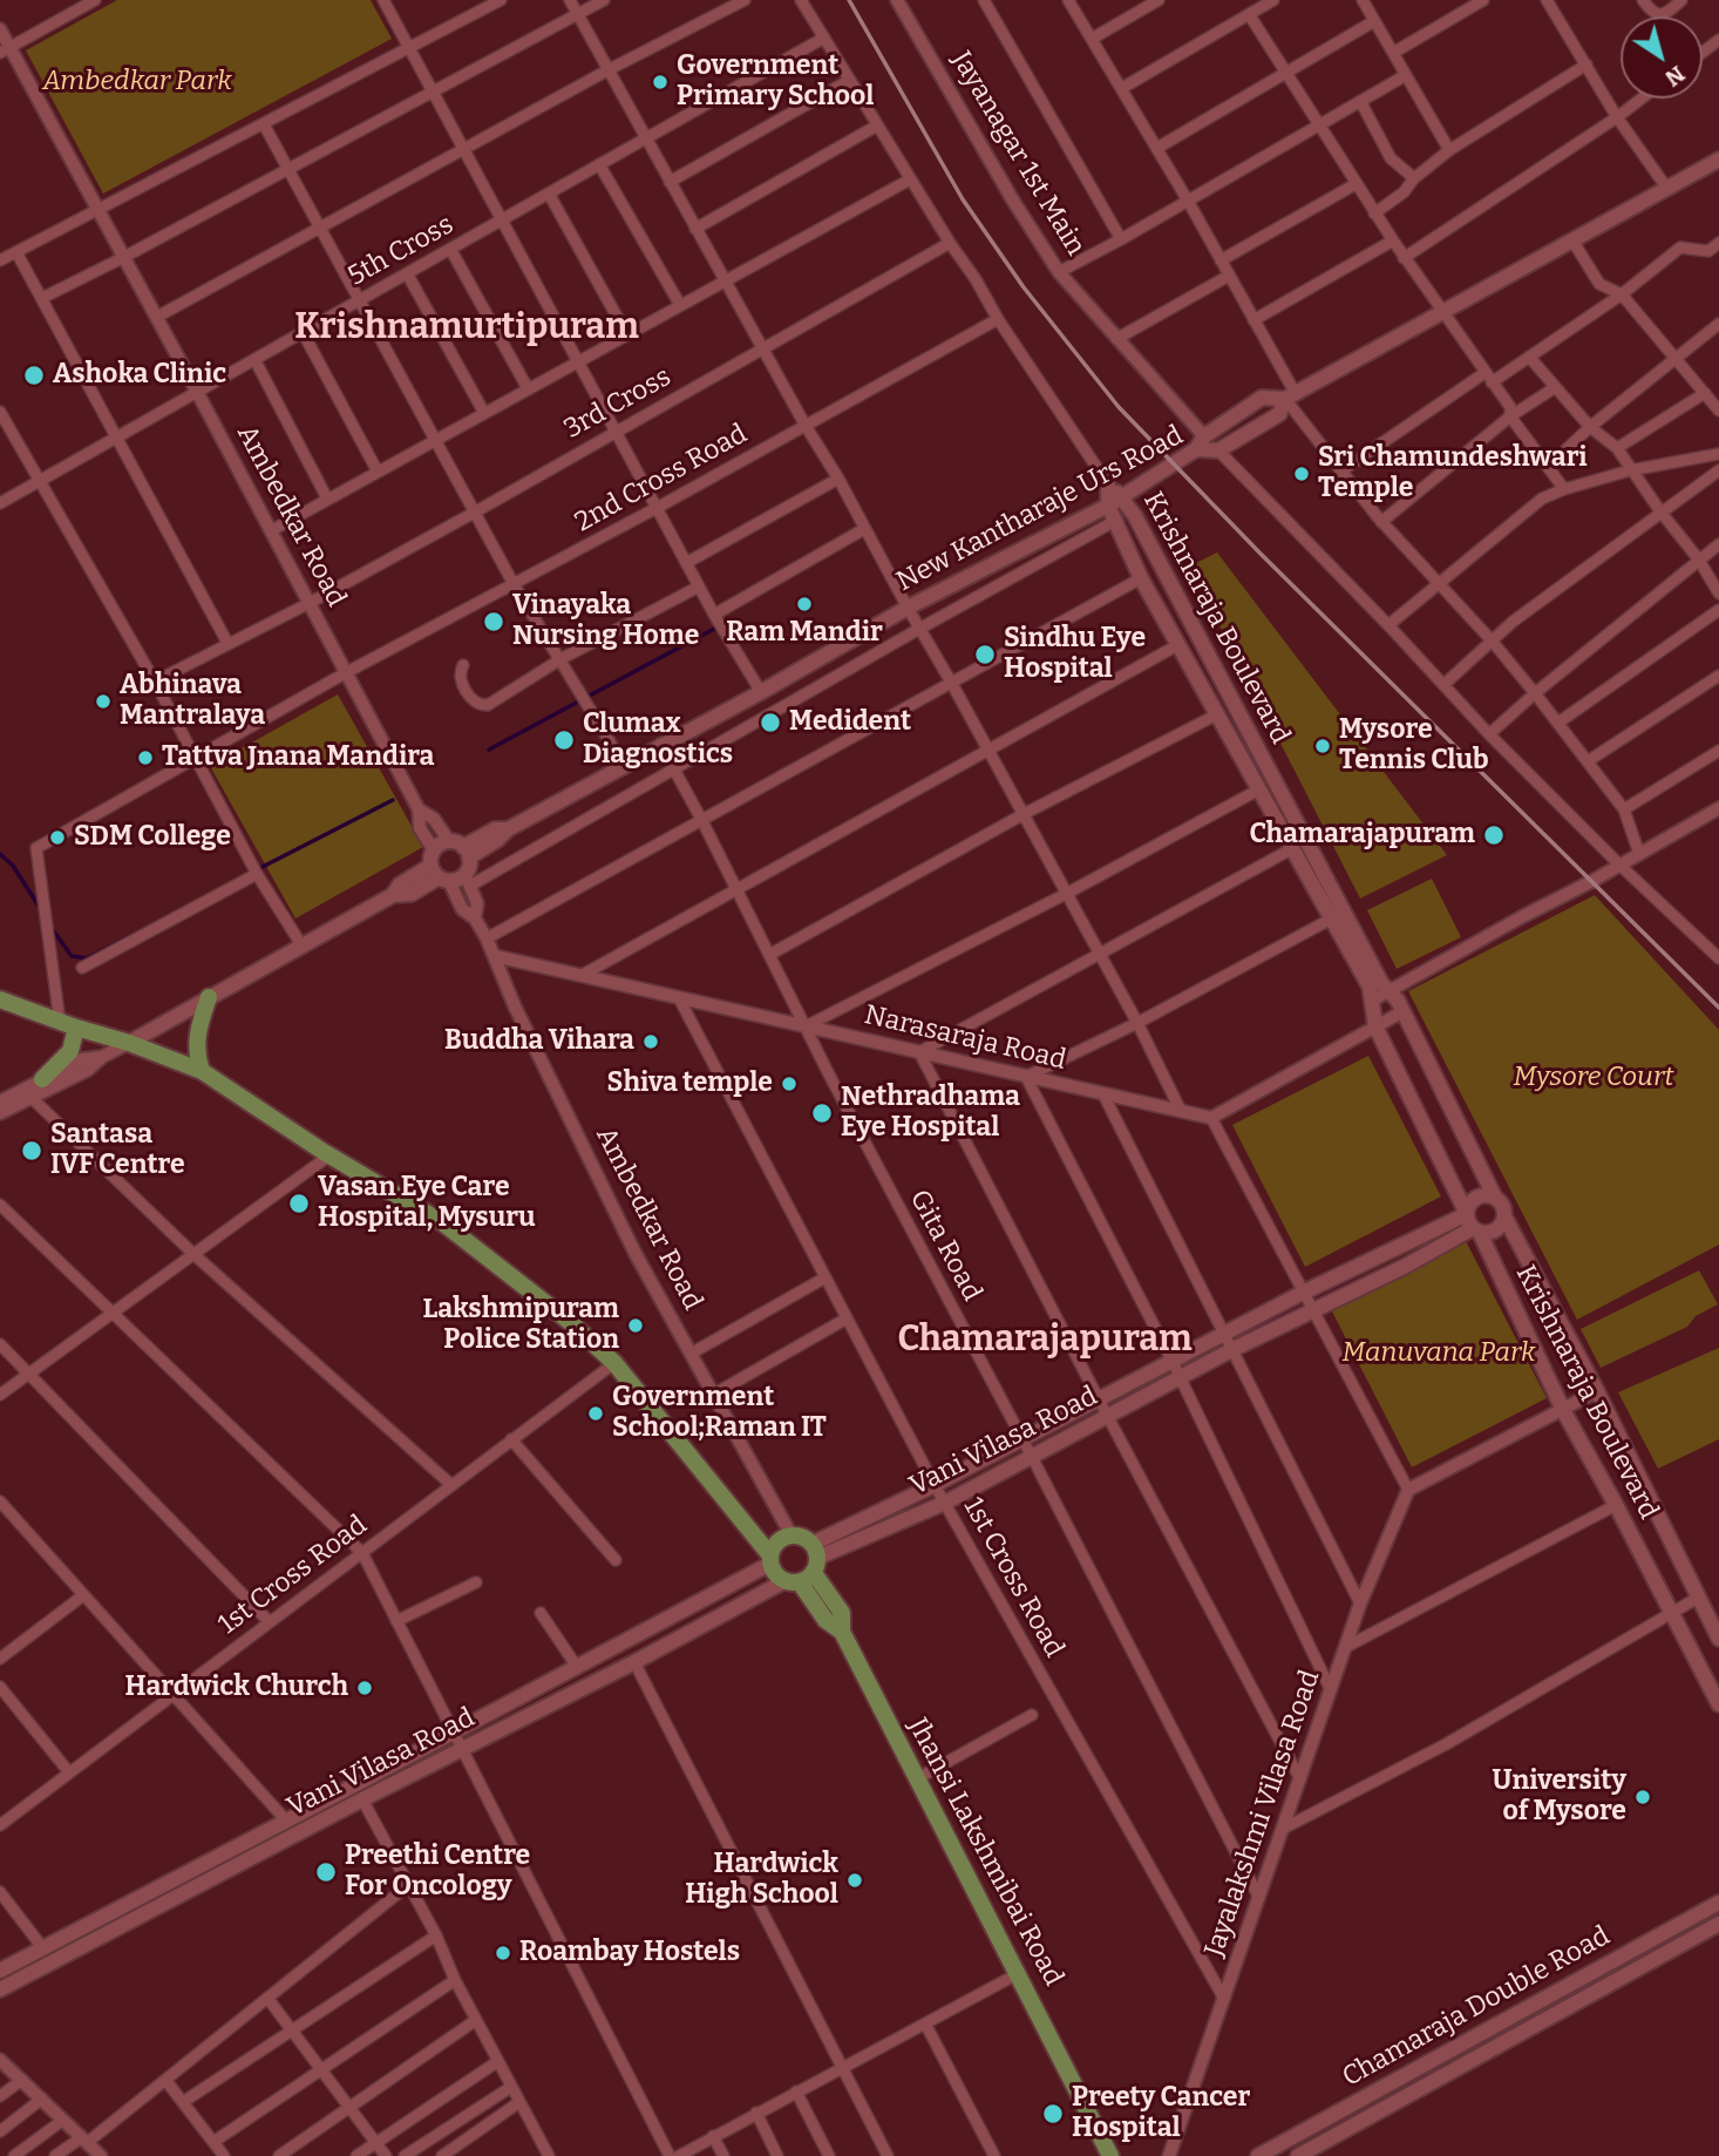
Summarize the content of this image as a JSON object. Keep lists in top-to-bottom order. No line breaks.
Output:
{"streets":{"main road":["New Kantharaje Urs Road","Krishnaraja Boulevard","Vani Vilasa Road","Jhansi Lakshmibai Road","Chamaraja Double Road"],"street":["Jayanagar 1st Main","5th Cross","3rd Cross","2nd Cross Road","Ambedkar Road","Narasaraja Road","Gita Road","1st Cross Road","Jayalakshmi Vilasa Road"]},"crossings":[["Jayanagar 1st Main","New Kantharaje Urs Road"],["5th Cross","Ambedkar Road"],["3rd Cross","Ambedkar Road"],["2nd Cross Road","Ambedkar Road"],["New Kantharaje Urs Road","Ambedkar Road"],["New Kantharaje Urs Road","Krishnaraja Boulevard"],["New Kantharaje Urs Road","Gita Road"],["Ambedkar Road","Narasaraja Road"],["Krishnaraja Boulevard","Vani Vilasa Road"],["Narasaraja Road","Gita Road"],["Narasaraja Road","1st Cross Road"],["Gita Road","Vani Vilasa Road"],["Gita Road","Jayalakshmi Vilasa Road"],["Vani Vilasa Road","1st Cross Road"],["Vani Vilasa Road","Jhansi Lakshmibai Road"],["1st Cross Road","Jayalakshmi Vilasa Road"]],"districts":["Krishnamurtipuram","Chamarajapuram"],"parks":["Ambedkar Park","Mysore Court","Manuvana Park"],"places":["Government Primary School","Ashoka Clinic","Sri Chamundeshwari Temple","Ram Mandir","Vinayaka Nursing Home","Sindhu Eye Hospital","Abhinava Mantralaya","Medident","Clumax Diagnostics","Mysore Tennis Club","Tattva Jnana Mandira","Chamarajapuram","SDM College","Buddha Vihara","Shiva temple","Nethradhama Eye Hospital","Santasa IVF Centre","Vasan Eye Care Hospital, Mysuru","Lakshmipuram Police Station","Government School;Raman IT","Hardwick Church","University of Mysore","Preethi Centre For Oncology","Hardwick High School","Roambay Hostels","Preety Cancer Hospital"],"north":"bottom right"}
